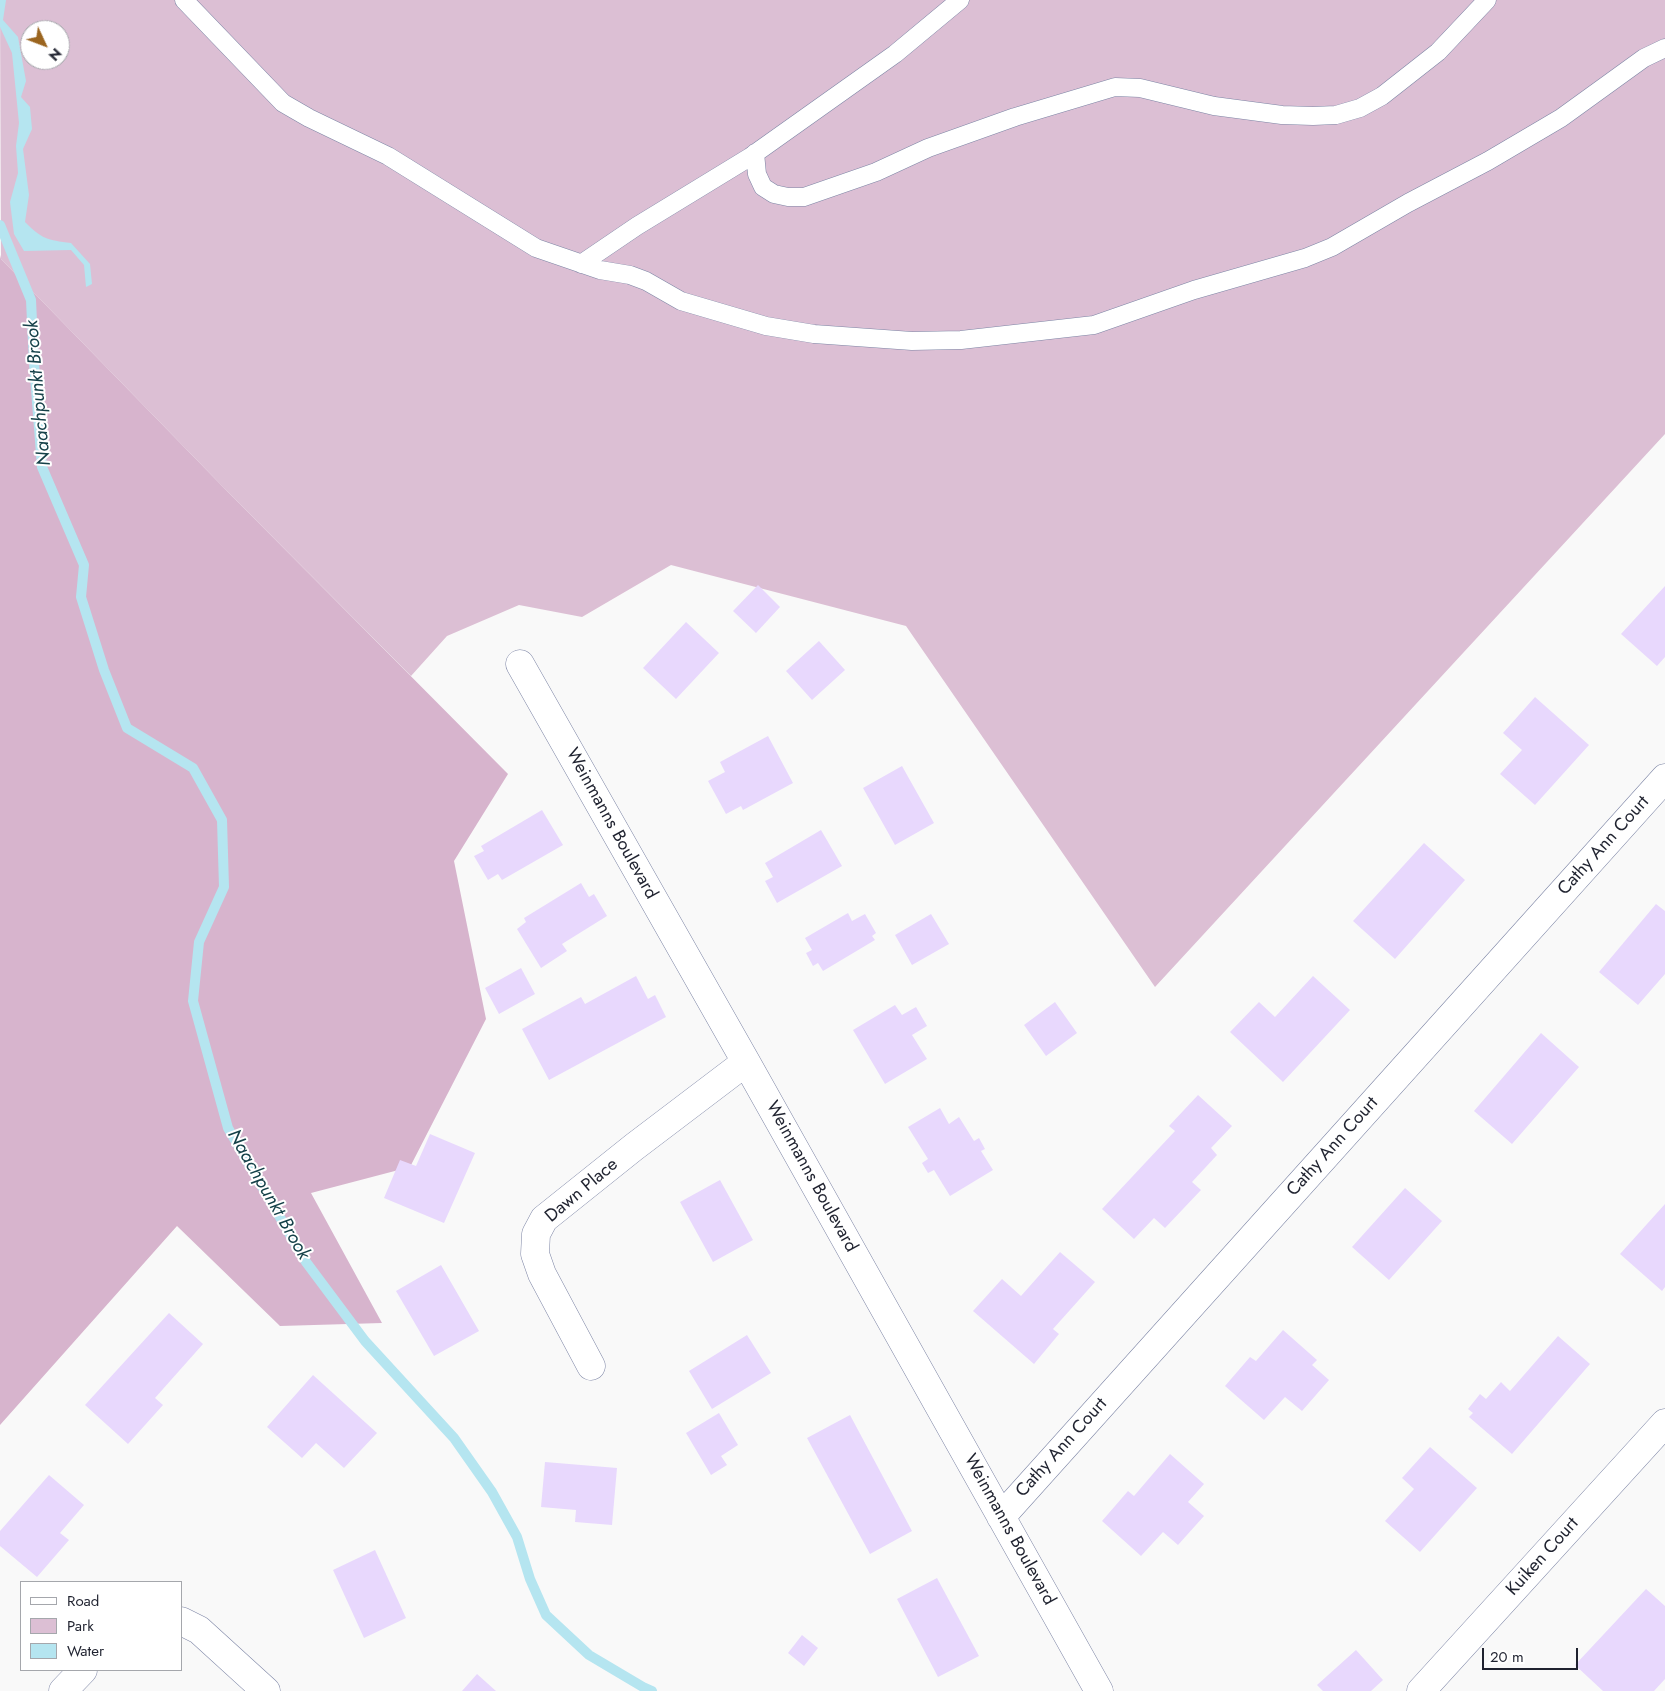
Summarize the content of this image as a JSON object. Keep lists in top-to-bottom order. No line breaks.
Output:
{"streets":{"street":["Weinmanns Boulevard","Cathy Ann Court","Dawn Place","Kuiken Court"]},"crossings":[["Weinmanns Boulevard","Cathy Ann Court"],["Weinmanns Boulevard","Dawn Place"]],"water":["Naachpunkt Brook"],"legend":["Road","Park","Water"],"scale_bar":"20 m","north":"bottom right"}
